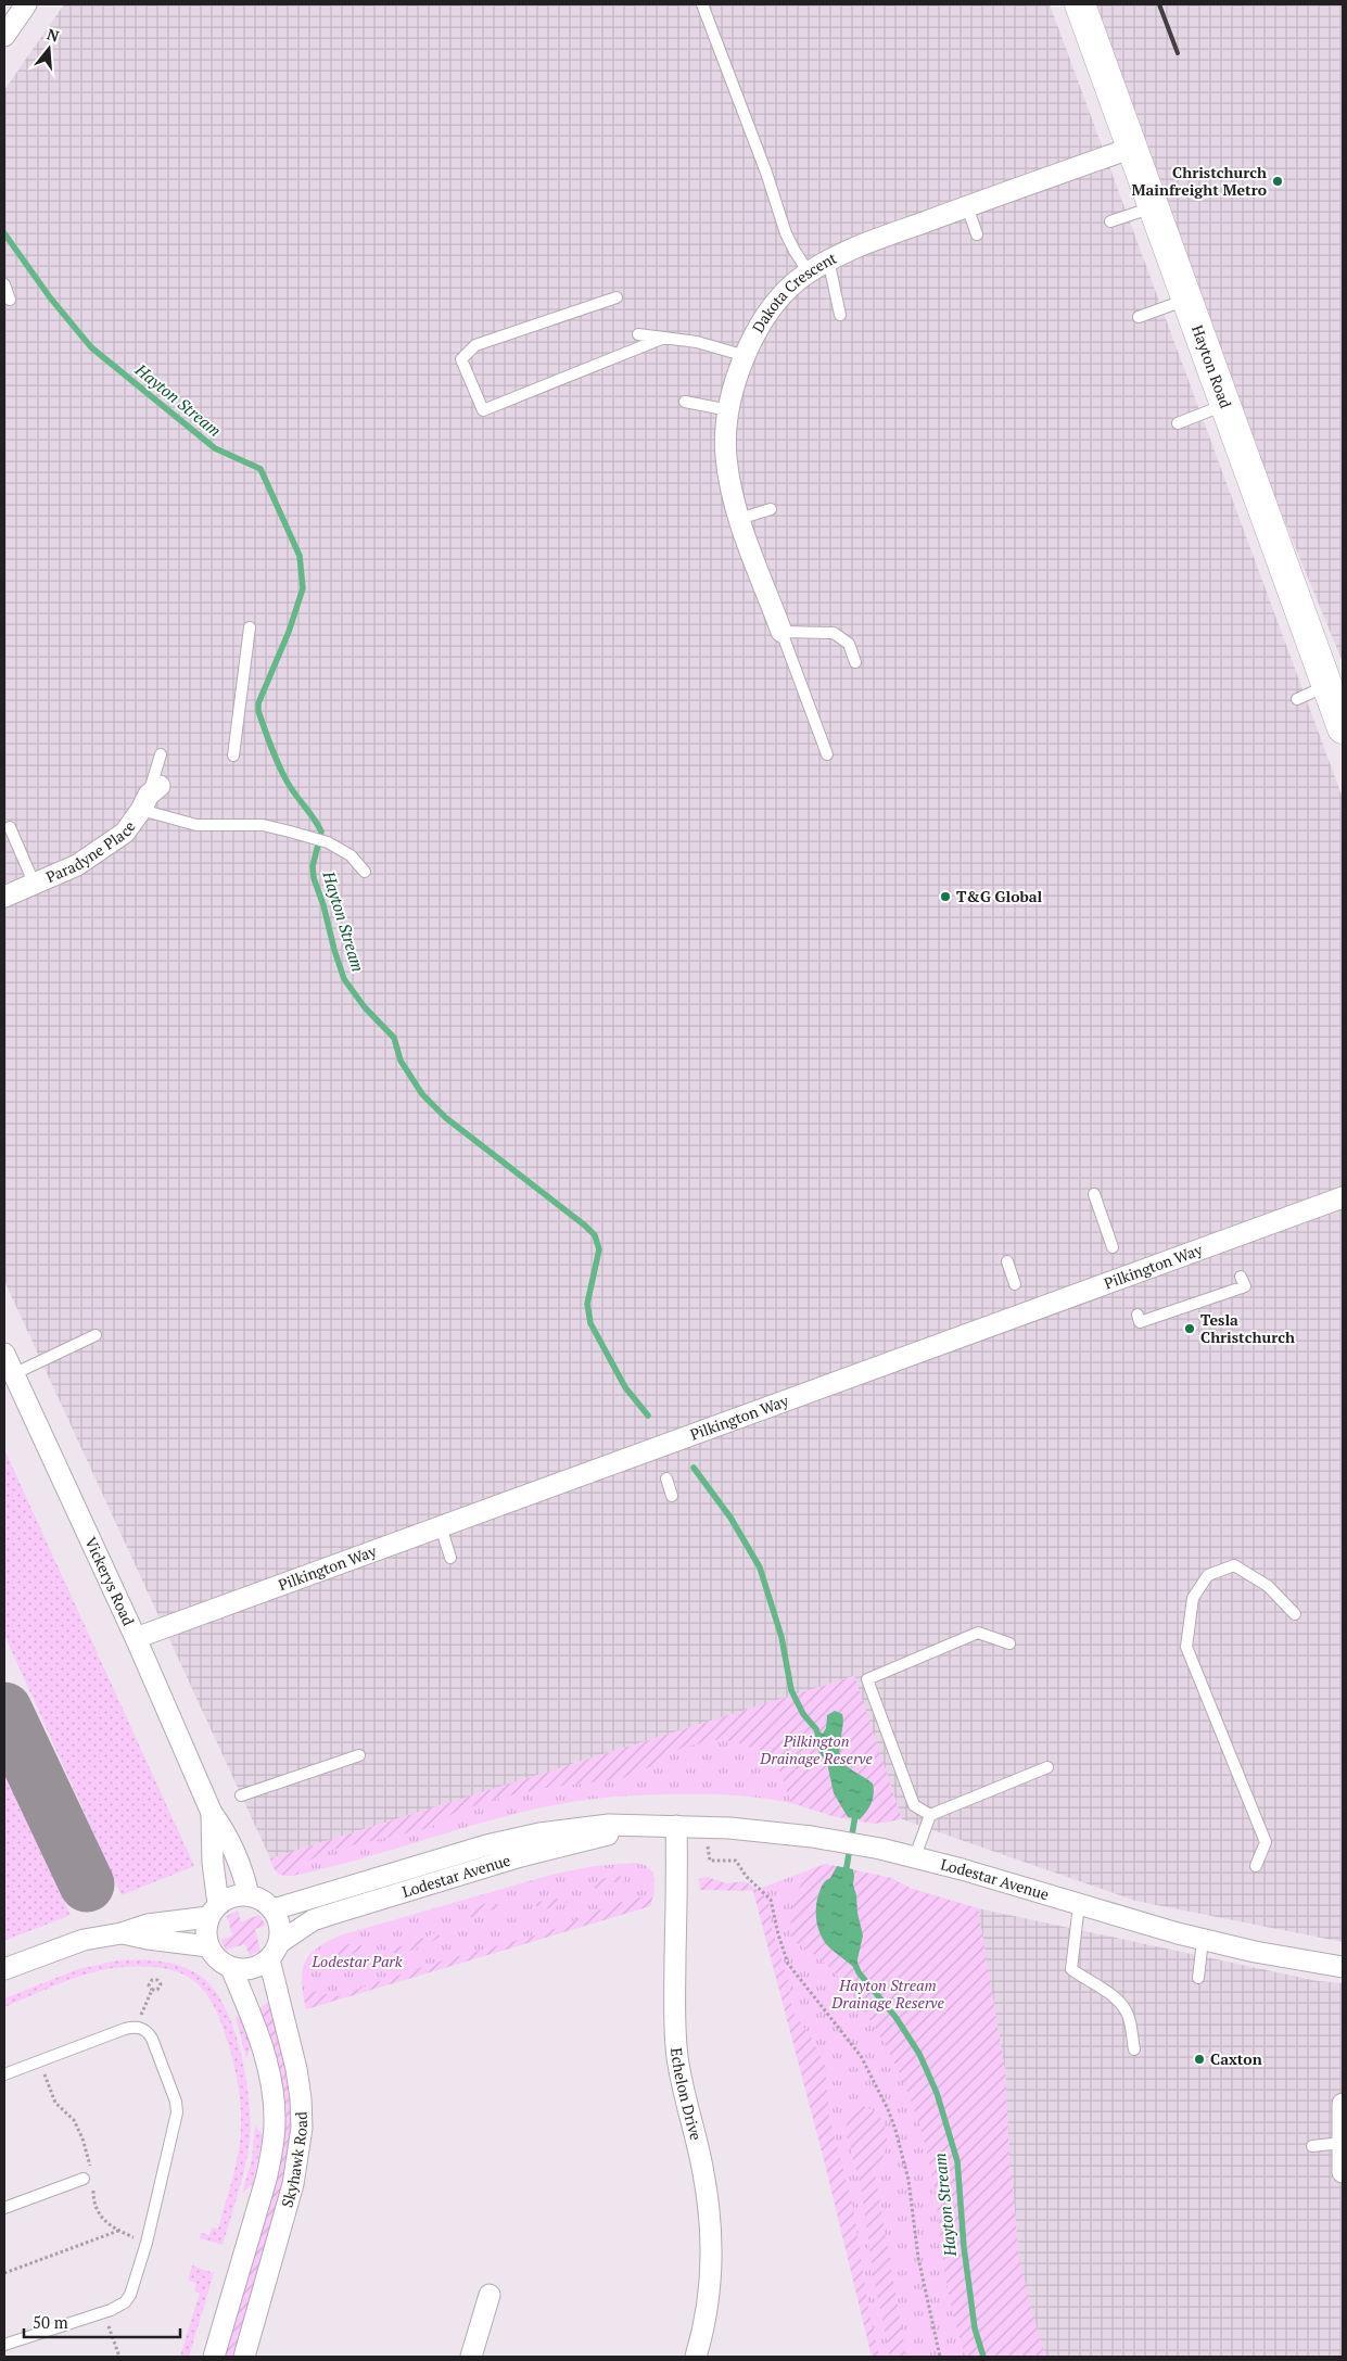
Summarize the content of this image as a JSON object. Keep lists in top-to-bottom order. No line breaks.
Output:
{"streets":{"street":["Dakota Crescent","Hayton Road","Paradyne Place","Pilkington Way","Vickerys Road","Lodestar Avenue","Echelon Drive","Skyhawk Road"]},"crossings":[["Dakota Crescent","Hayton Road"],["Pilkington Way","Vickerys Road"],["Vickerys Road","Lodestar Avenue"],["Vickerys Road","Skyhawk Road"],["Lodestar Avenue","Echelon Drive"],["Lodestar Avenue","Skyhawk Road"]],"water":["Hayton Stream"],"parks":["Pilkington Drainage Reserve","Lodestar Park","Hayton Stream Drainage Reserve"],"places":["Christchurch Mainfreight Metro","T&G Global","Tesla Christchurch","Caxton"],"scale_bar":"50 m","north":"top"}
